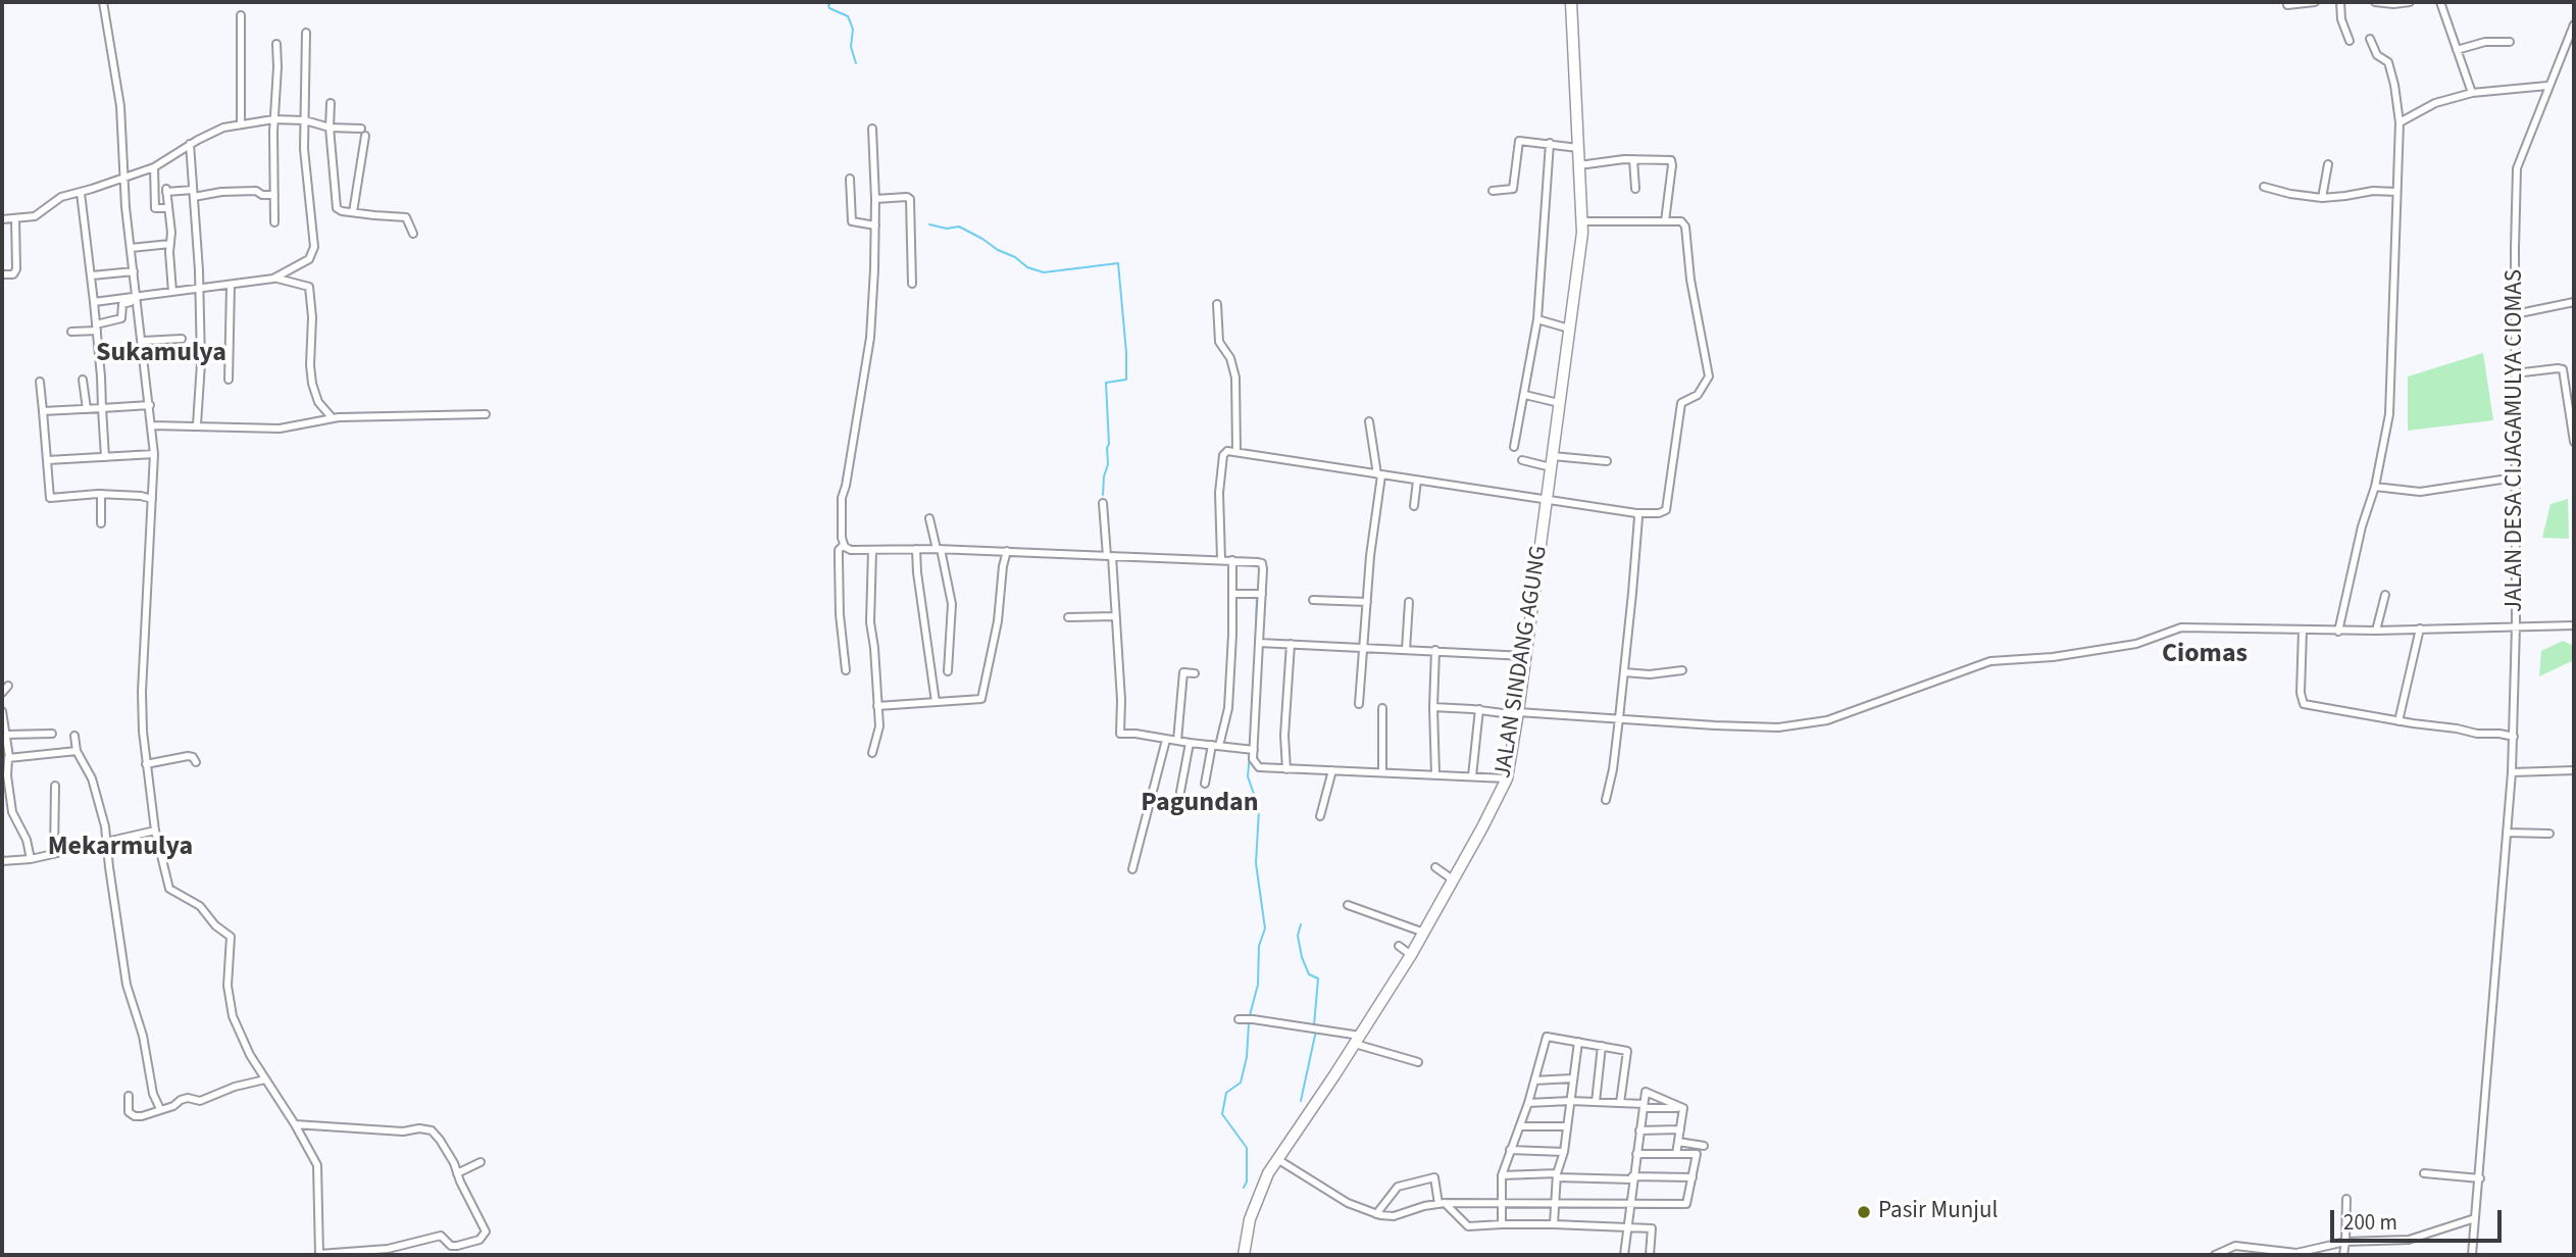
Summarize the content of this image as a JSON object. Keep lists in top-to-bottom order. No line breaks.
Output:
{"streets":{"main road":["JALAN SINDANG AGUNG"],"street":["JALAN DESA CIJAGAMULYA CIOMAS"]},"crossings":[["JALAN DESA CIJAGAMULYA CIOMAS","JALAN SINDANG AGUNG"]],"districts":["Sukamulya","Ciomas","Pagundan","Mekarmulya"],"places":["Pasir Munjul"],"scale_bar":"200 m"}
